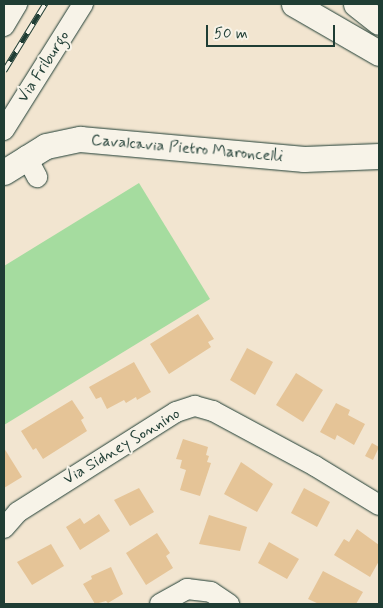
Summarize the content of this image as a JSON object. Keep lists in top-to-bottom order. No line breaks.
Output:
{"streets":{"main road":["Cavalcavia Pietro Maroncelli"],"street":["Via Friburgo","Via Sidney Sonnino"]},"scale_bar":"50 m"}
